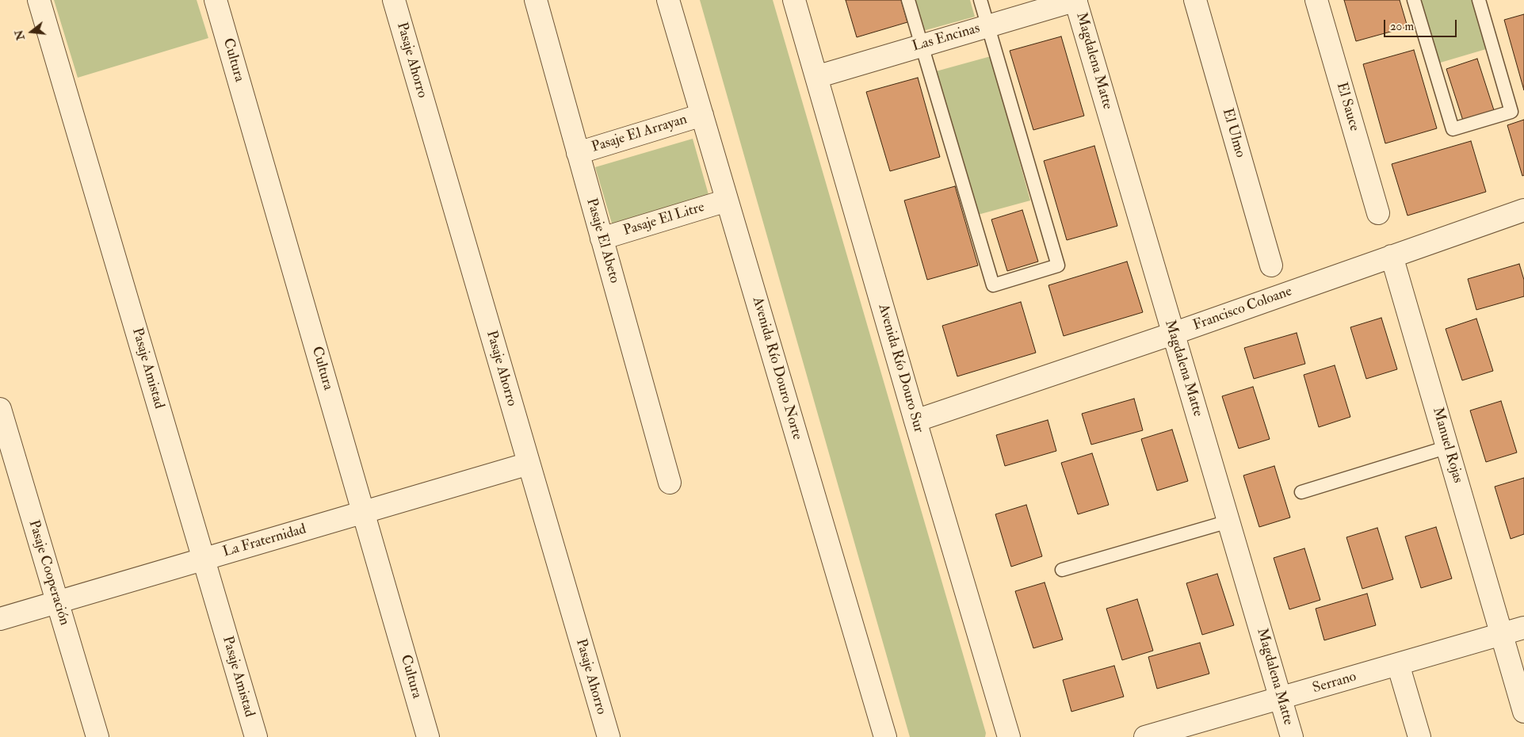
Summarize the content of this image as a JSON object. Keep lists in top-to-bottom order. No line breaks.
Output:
{"streets":{"street":["Las Encinas","Cultura","Pasaje Ahorro","Magdalena Matte","El Sauce","El Ulmo","Pasaje El Arrayan","Pasaje El Litre","Pasaje El Abeto","Francisco Coloane","Pasaje Amistad","Avenida Río Douro Norte","Avenida Río Douro Sur","Manuel Rojas","La Fraternidad","Pasaje Cooperación","Serrano"]},"crossings":[["Las Encinas","Magdalena Matte"],["Las Encinas","Avenida Río Douro Sur"],["Cultura","La Fraternidad"],["Pasaje Ahorro","La Fraternidad"],["Magdalena Matte","Francisco Coloane"],["Magdalena Matte","Serrano"],["Pasaje El Arrayan","Pasaje El Abeto"],["Pasaje El Arrayan","Avenida Río Douro Norte"],["Pasaje El Litre","Pasaje El Abeto"],["Pasaje El Litre","Avenida Río Douro Norte"],["Francisco Coloane","Avenida Río Douro Sur"],["Francisco Coloane","Manuel Rojas"],["Pasaje Amistad","La Fraternidad"],["Manuel Rojas","Serrano"],["La Fraternidad","Pasaje Cooperación"]],"scale_bar":"20 m","north":"left"}
